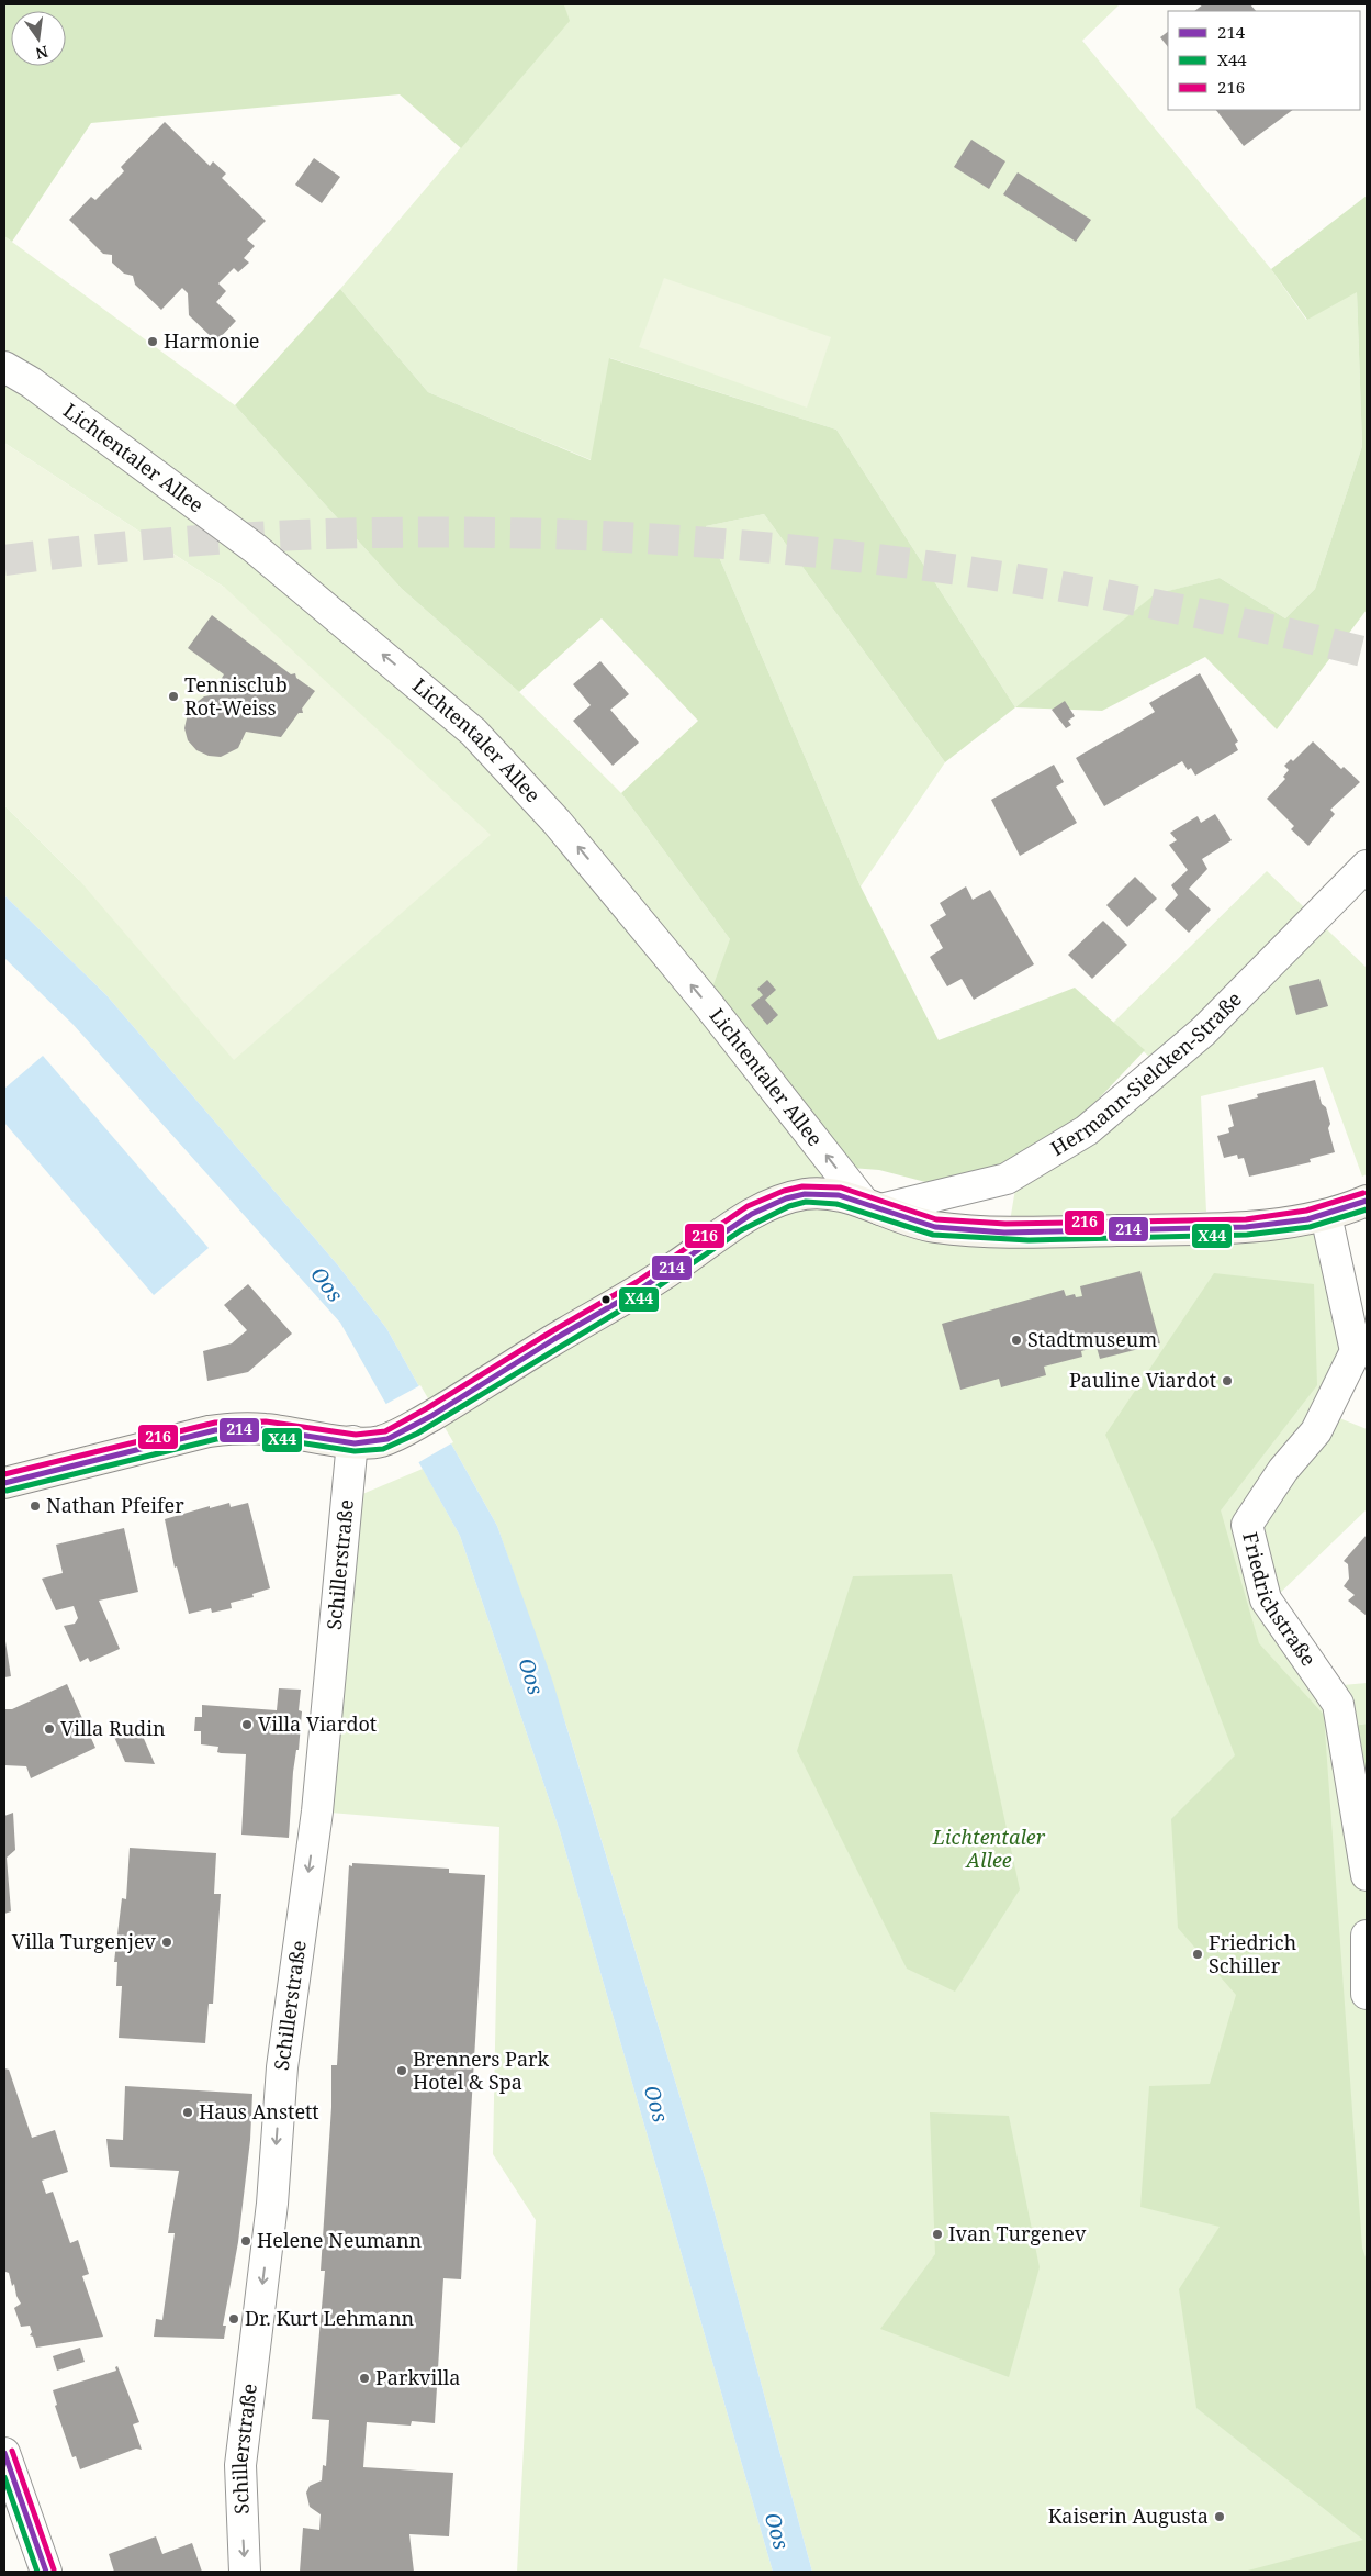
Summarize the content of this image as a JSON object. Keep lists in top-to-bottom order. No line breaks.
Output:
{"streets":{"street":["Lichtentaler Allee","Hermann-Sielcken-Straße","Schillerstraße","Friedrichstraße"]},"crossings":[["Lichtentaler Allee","Hermann-Sielcken-Straße"]],"one_way":["Lichtentaler Allee","Schillerstraße"],"water":["Oos"],"parks":["Lichtentaler Allee"],"places":["Harmonie","Tennisclub Rot-Weiss","Stadtmuseum","Pauline Viardot","Nathan Pfeifer","Villa Viardot","Villa Rudin","Villa Turgenjev","Friedrich Schiller","Brenners Park Hotel & Spa","Haus Anstett","Ivan Turgenev","Helene Neumann","Dr. Kurt Lehmann","Parkvilla","Kaiserin Augusta"],"lines":["transit line 216","transit line 214","transit line X44"],"legend":["214","X44","216"],"north":"bottom"}
